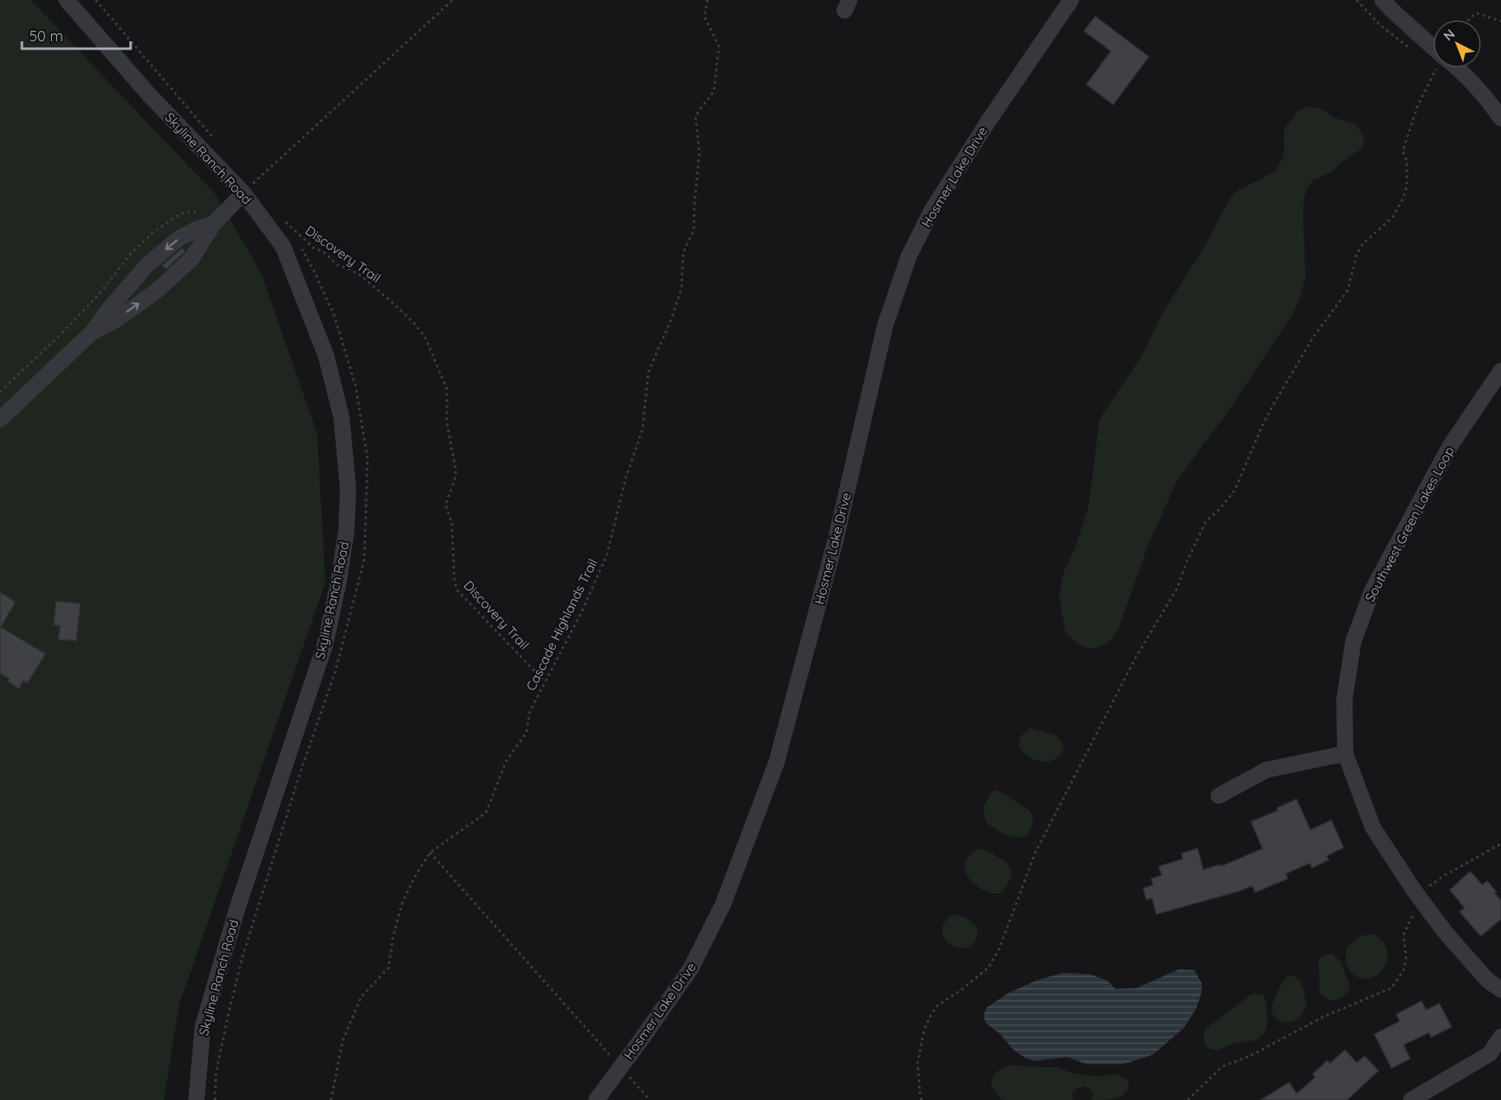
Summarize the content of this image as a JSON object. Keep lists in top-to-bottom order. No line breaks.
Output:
{"streets":{"street":["Skyline Ranch Road","Hosmer Lake Drive","Southwest Green Lakes Loop"],"path":["Discovery Trail","Cascade Highlands Trail"]},"crossings":[["Discovery Trail","Cascade Highlands Trail"]],"scale_bar":"50 m","north":"top left"}
